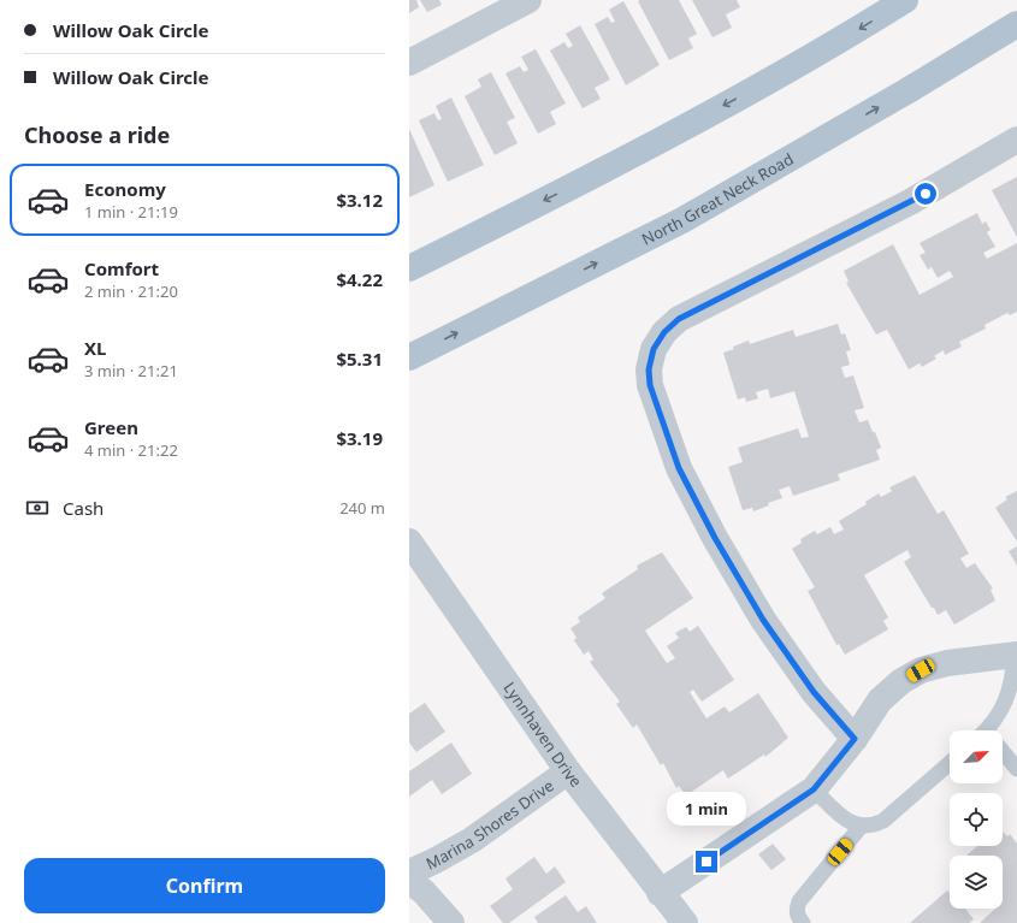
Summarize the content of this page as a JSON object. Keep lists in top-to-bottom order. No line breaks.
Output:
{"streets":{"main road":["North Great Neck Road"],"street":["Lynnhaven Drive","Marina Shores Drive"]},"crossings":[["Lynnhaven Drive","Marina Shores Drive"]],"north":"top right","page":{"banner":["Willow Oak Circle","Willow Oak Circle"],"heading":"Choose a ride","list":[{"name":"Economy","note":"1 min · 21:19","value":"$3.12"},{"name":"Comfort","note":"2 min · 21:20","value":"$4.22"},{"name":"XL","note":"3 min · 21:21","value":"$5.31"},{"name":"Green","note":"4 min · 21:22","value":"$3.19"}],"pay":["Cash","240 m"],"bubble":"1 min","buttons":"Confirm"}}
